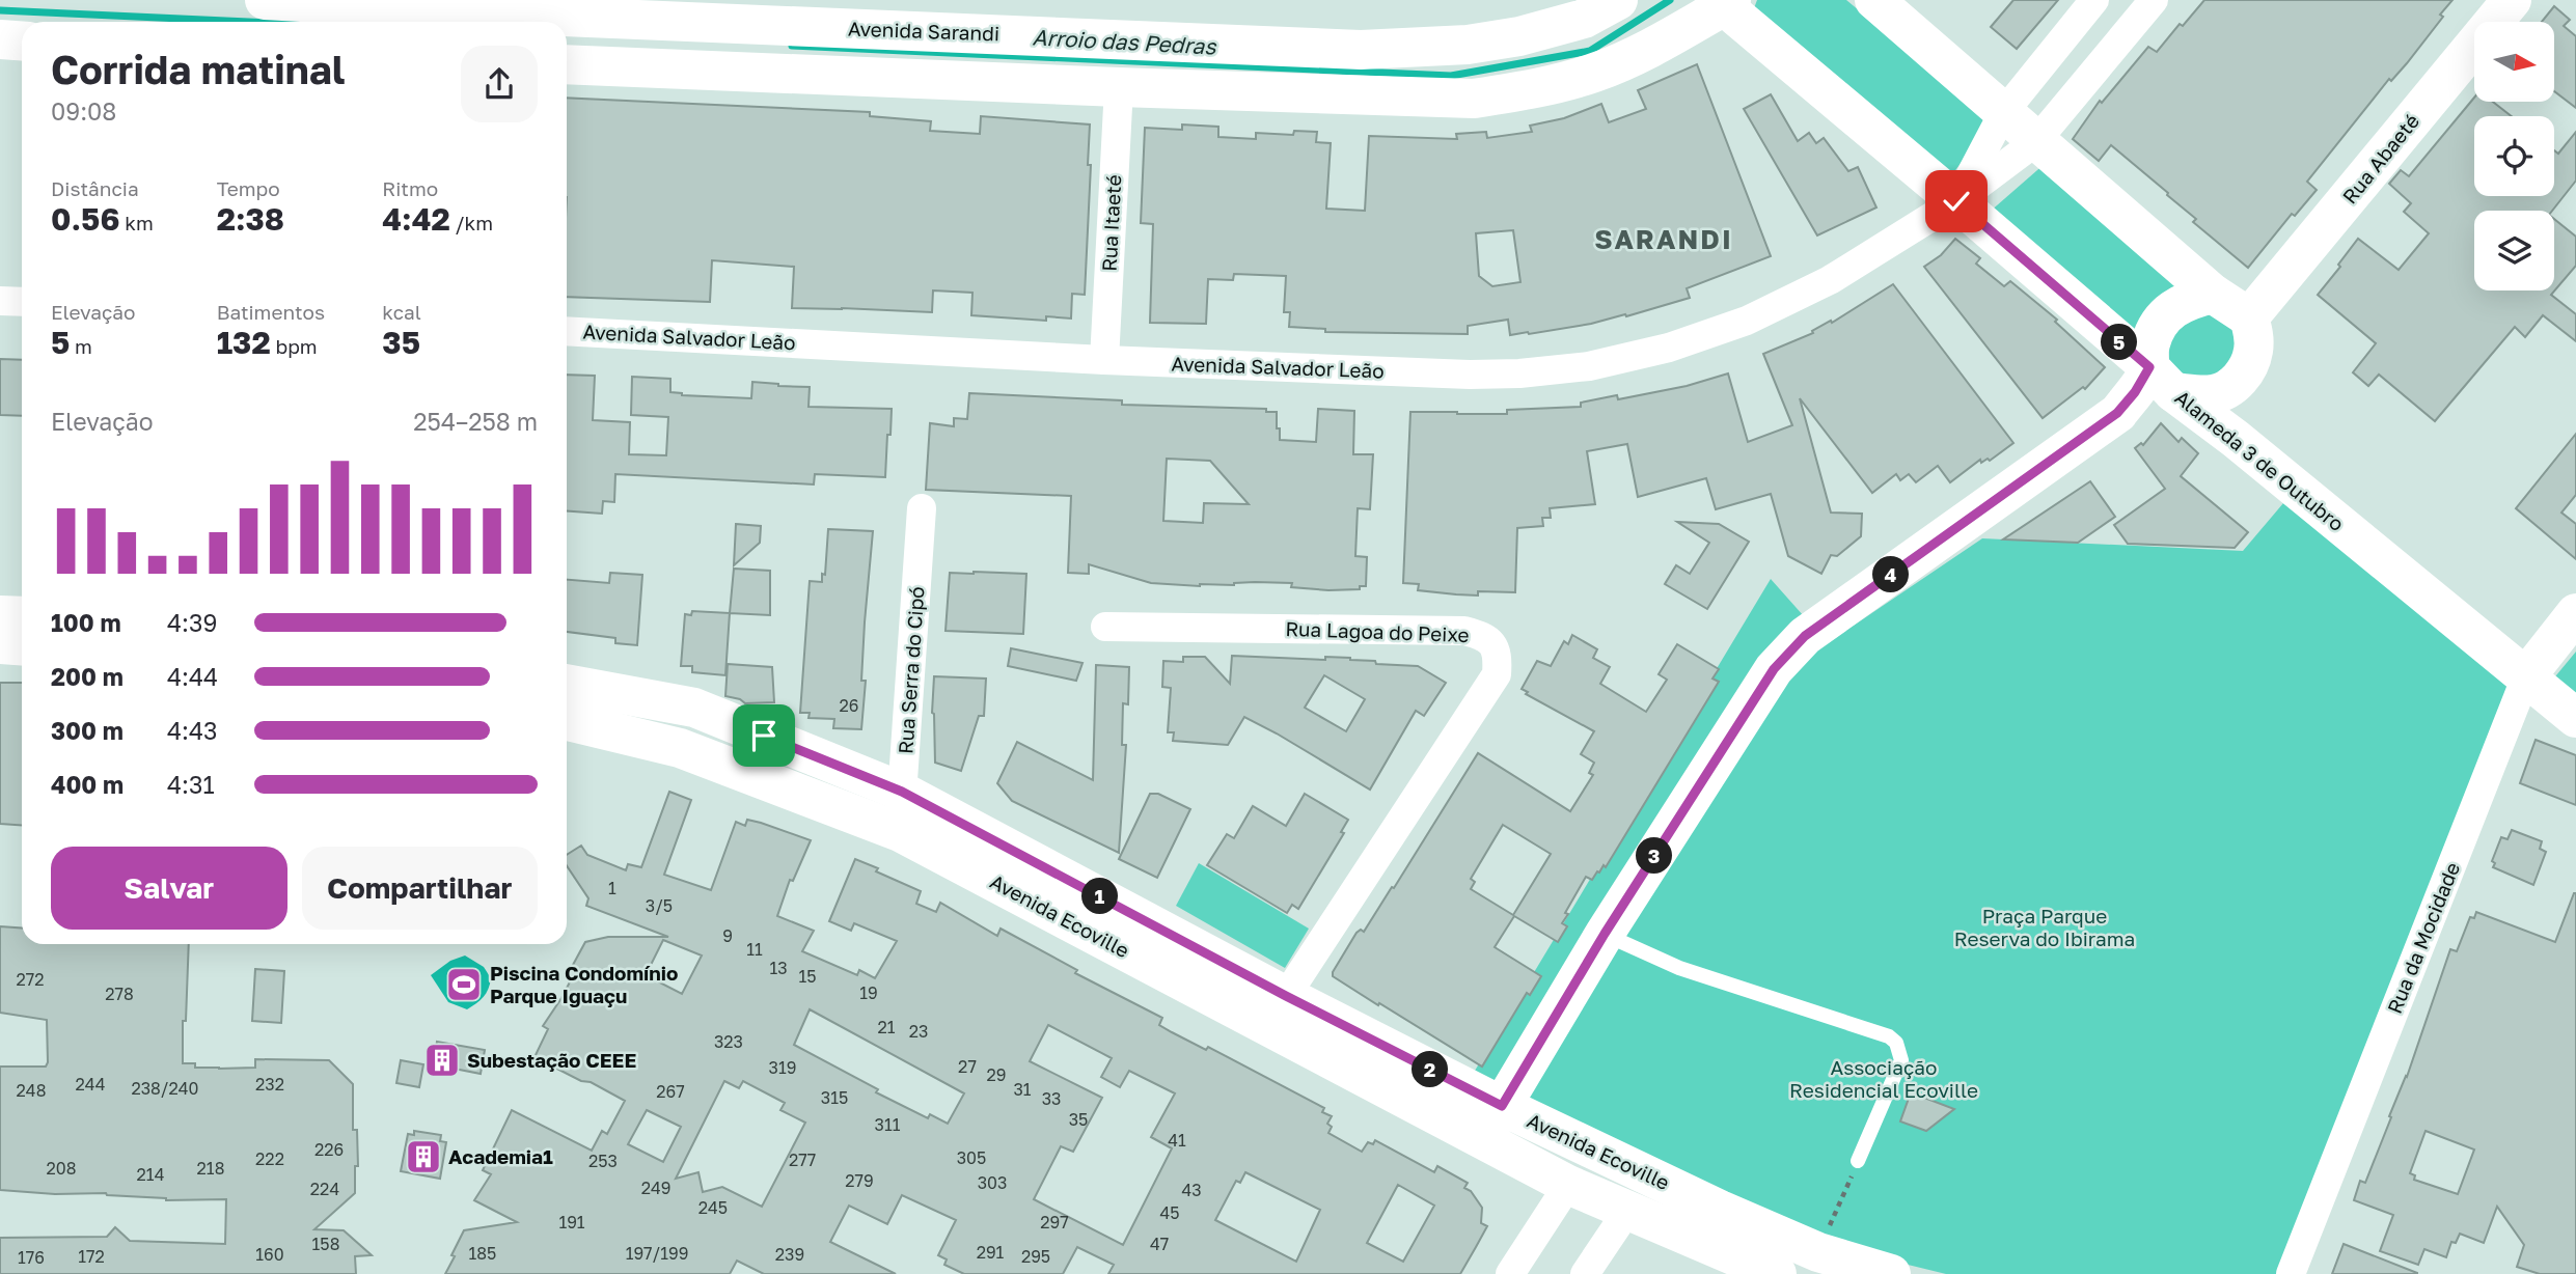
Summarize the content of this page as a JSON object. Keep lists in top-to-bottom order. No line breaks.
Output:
{"streets":{"street":["Avenida Sarandi","Rua Abaeté","Rua Itaeté","Avenida Salvador Leão","Alameda 3 de Outubro","Rua Lagoa do Peixe","Rua Serra do Cipó","Avenida Ecoville","Rua da Mocidade"]},"crossings":[["Rua Abaeté","Alameda 3 de Outubro"],["Rua Itaeté","Avenida Salvador Leão"],["Avenida Salvador Leão","Alameda 3 de Outubro"],["Alameda 3 de Outubro","Rua da Mocidade"],["Rua Lagoa do Peixe","Avenida Ecoville"],["Rua Serra do Cipó","Avenida Ecoville"]],"districts":["SARANDI"],"water":["Arroio das Pedras"],"parks":["Praça Parque Reserva do Ibirama","Associação Residencial Ecoville"],"places":{"sports":["Piscina Condomínio Parque Iguaçu"],"building":["Subestação CEEE","Academia1"]},"house_numbers":["26","1","3/5","9","11","13","15","272","19","278","21","23","323","27","319","29","244","232","238/240","31","248","267","315","33","35","311","41","226","305","222","277","253","208","218","214","279","303","249","224","43","245","45","191","297","158","47","291","185","197/199","160","239","172","295","176"],"north":"right","page":{"heading":["Corrida matinal","09:08"],"stats":[["Distância","0.56 km"],["Tempo","2:38"],["Ritmo","4:42 /km"],["Elevação","5 m"],["Batimentos","132 bpm"],["kcal","35"]],"pins":["5","4","3","1","2"],"chart":["Elevação","254–258 m"],"list":[{"name":"100 m","note":"4:39"},{"name":"200 m","note":"4:44"},{"name":"300 m","note":"4:43"},{"name":"400 m","note":"4:31"}],"buttons":["Salvar","Compartilhar"]}}
